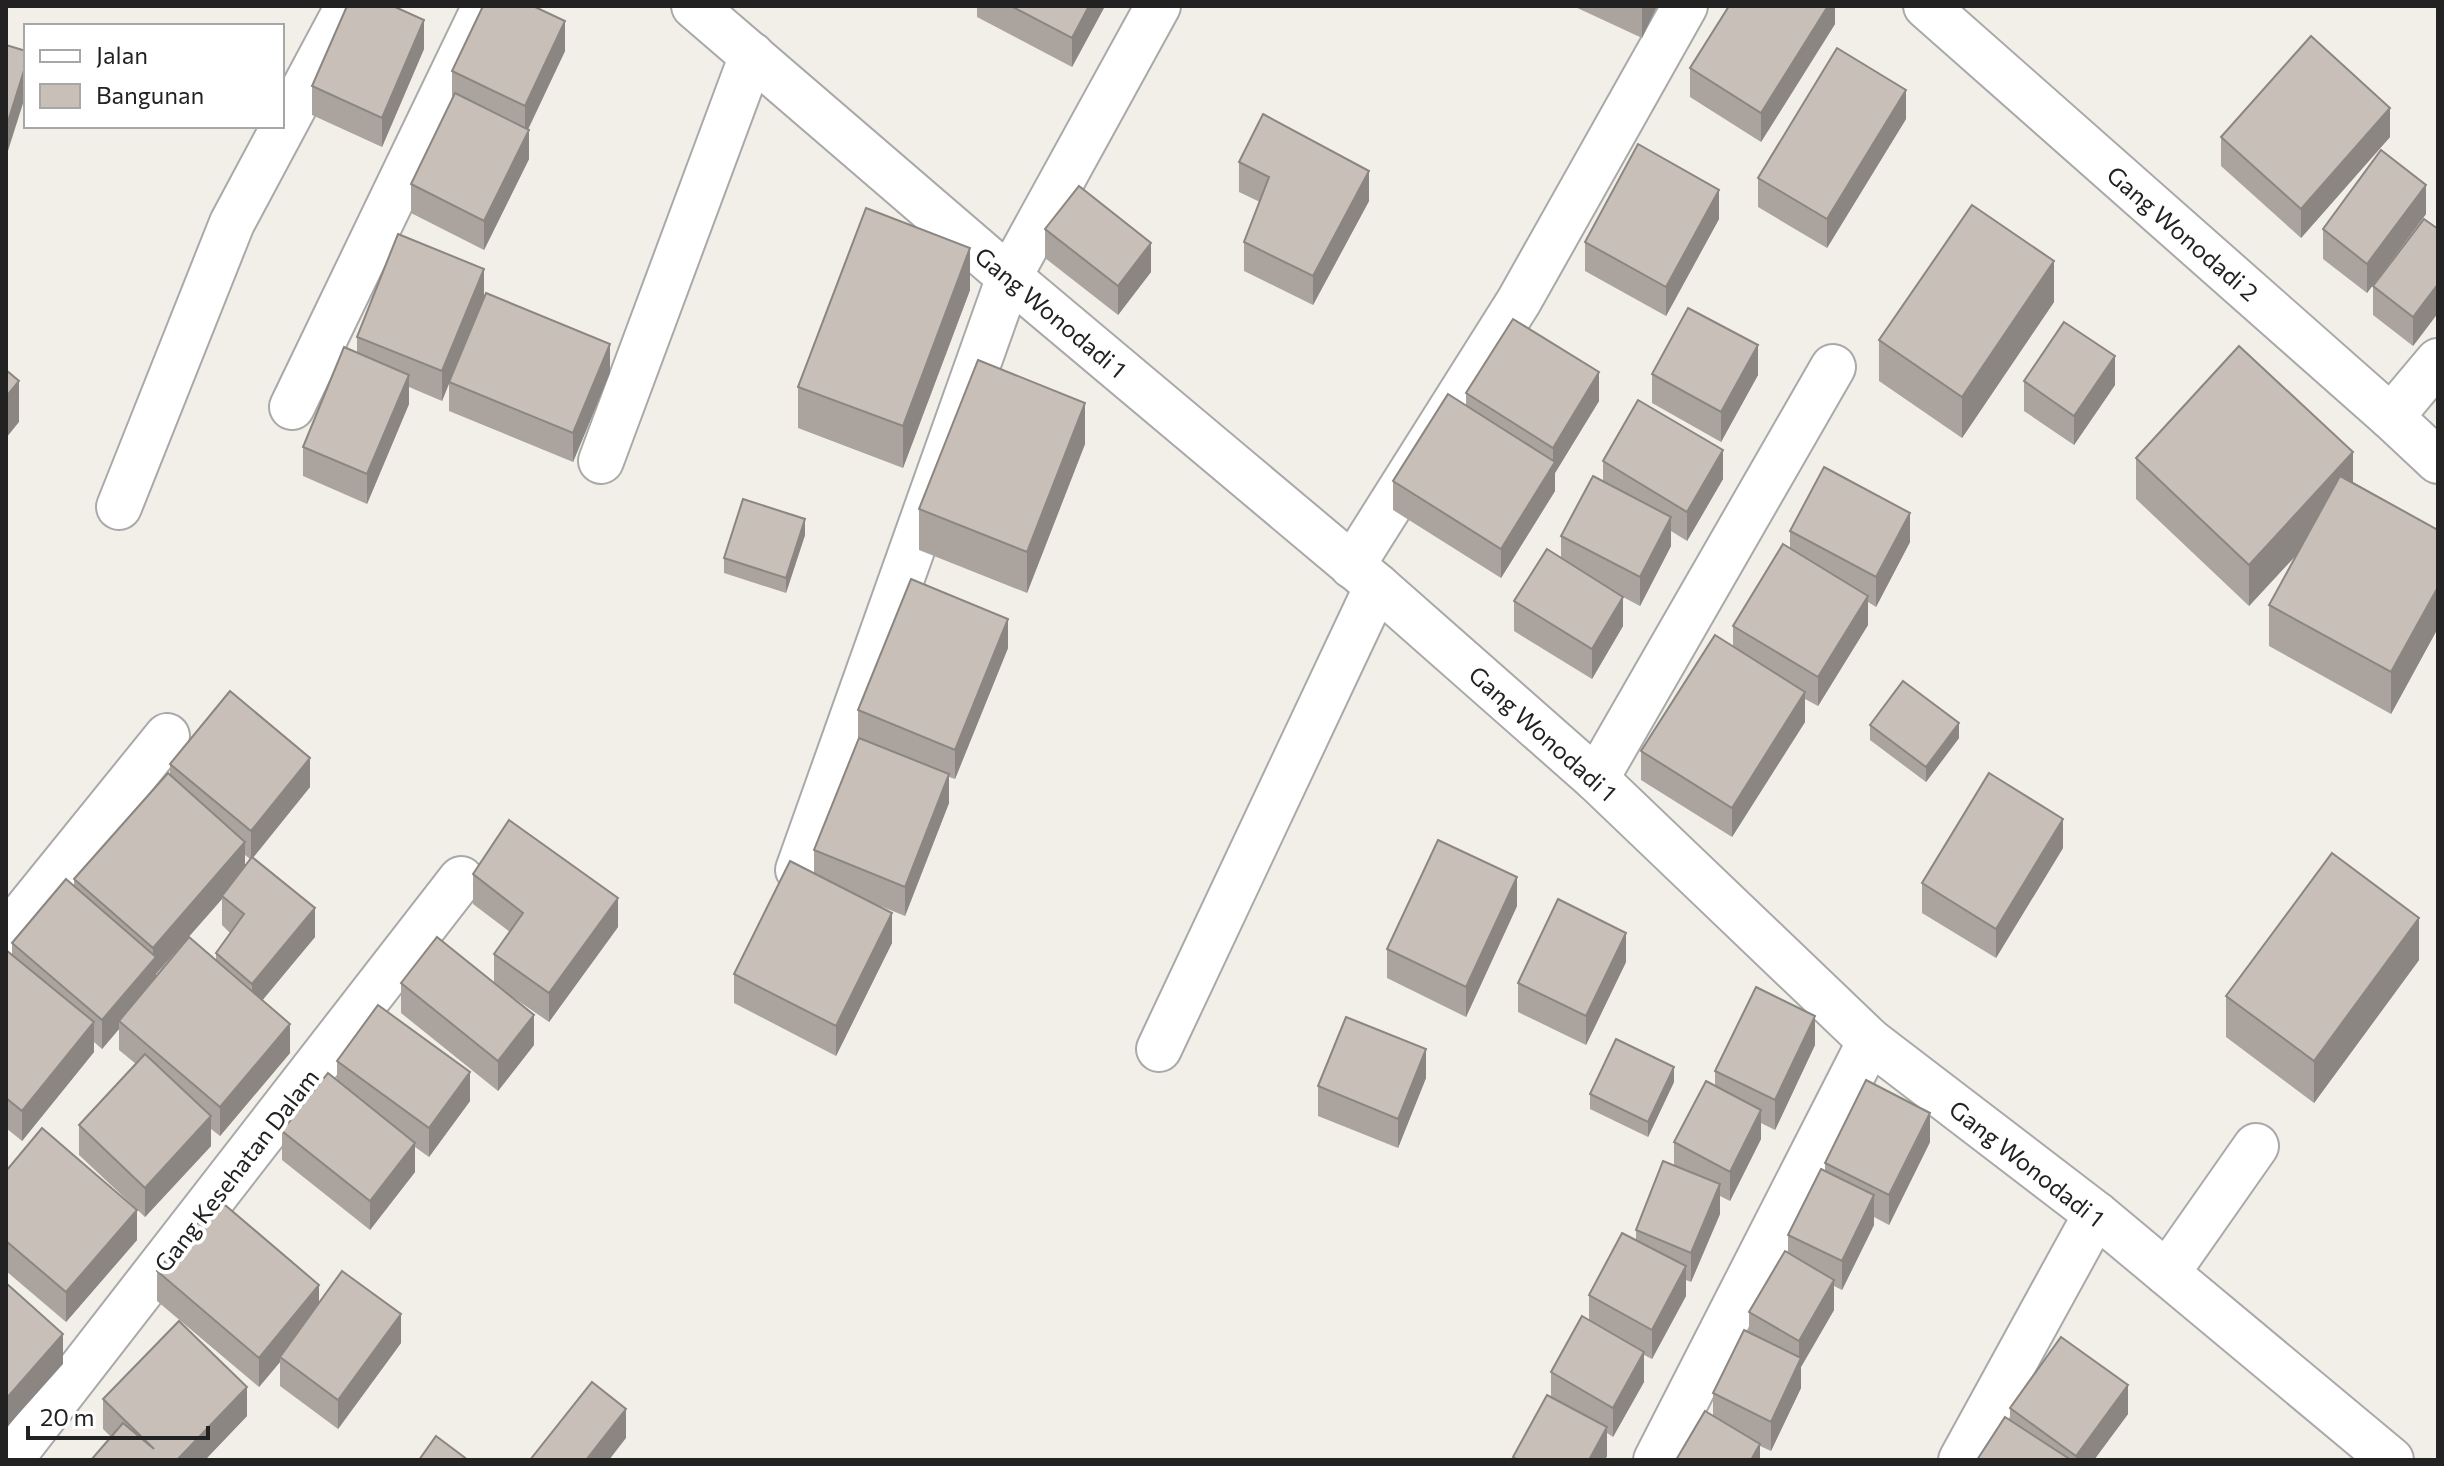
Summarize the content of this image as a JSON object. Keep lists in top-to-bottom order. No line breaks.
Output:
{"streets":{"street":["Gang Wonodadi 2","Gang Wonodadi 1","Gang Kesehatan Dalam"]},"legend":["Jalan","Bangunan"],"scale_bar":"20 m"}
